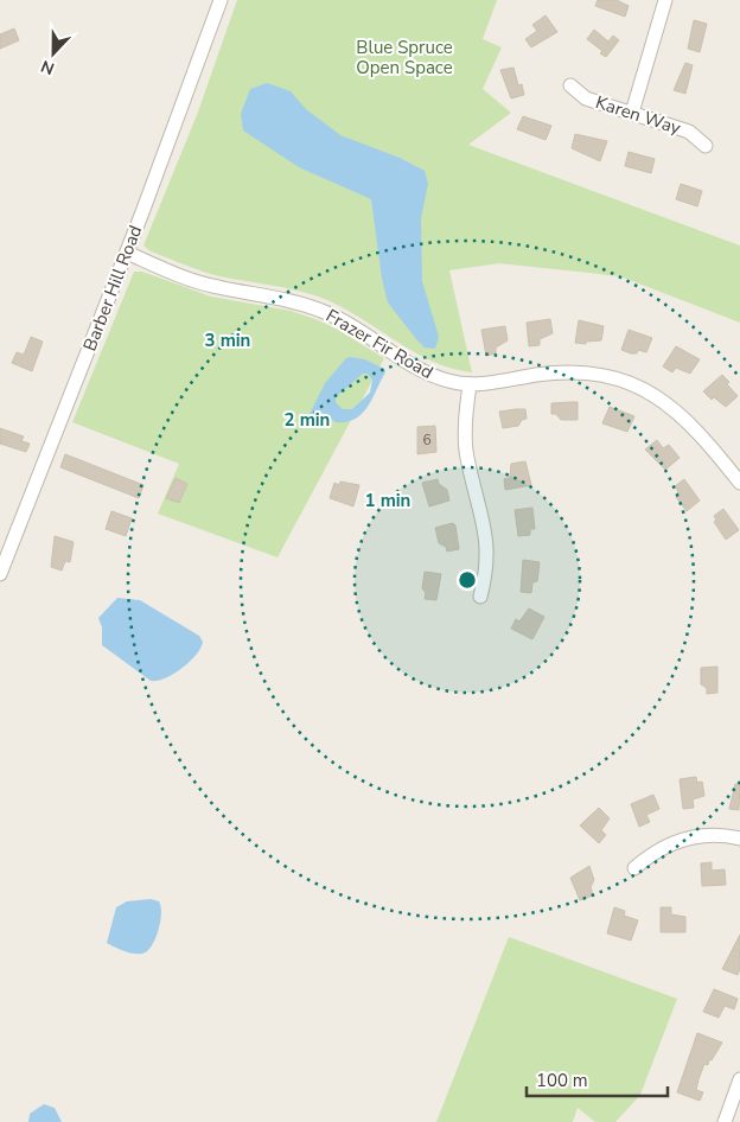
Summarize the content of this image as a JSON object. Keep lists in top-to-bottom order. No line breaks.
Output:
{"streets":{"street":["Karen Way","Barber Hill Road","Frazer Fir Road"]},"crossings":[["Barber Hill Road","Frazer Fir Road"]],"parks":["Blue Spruce Open Space"],"house_numbers":["6"],"scale_bar":"100 m","north":"bottom","rings":["3 min","2 min","1 min"]}
